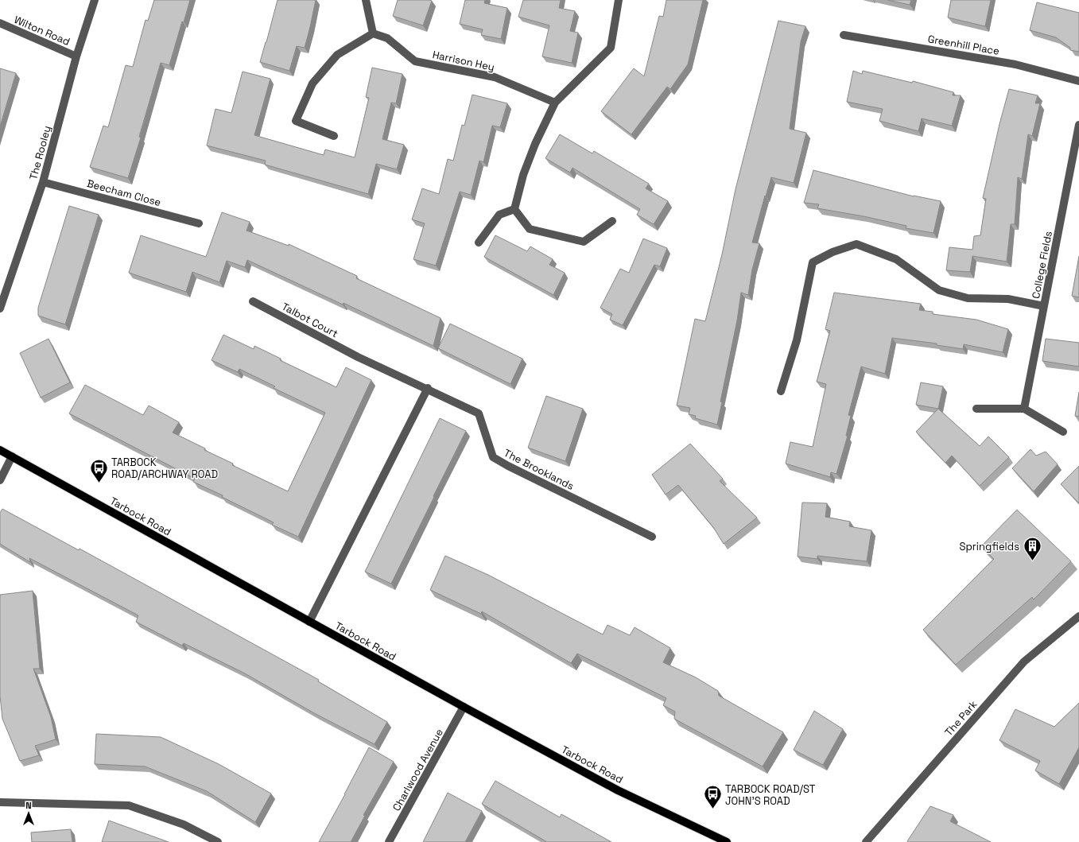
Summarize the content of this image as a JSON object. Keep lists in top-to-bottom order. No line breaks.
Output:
{"streets":{"main road":["Tarbock Road"],"street":["Wilton Road","Greenhill Place","Harrison Hey","The Rooley","Beecham Close","College Fields","Talbot Court","The Brooklands","The Park","Charlwood Avenue"]},"crossings":[["Wilton Road","The Rooley"],["The Rooley","Beecham Close"],["Talbot Court","The Brooklands"],["Tarbock Road","Charlwood Avenue"]],"places":{"bus stop":["TARBOCK ROAD/ARCHWAY ROAD","TARBOCK ROAD/ST JOHN'S ROAD"],"building":["Springfields"]},"north":"top"}
